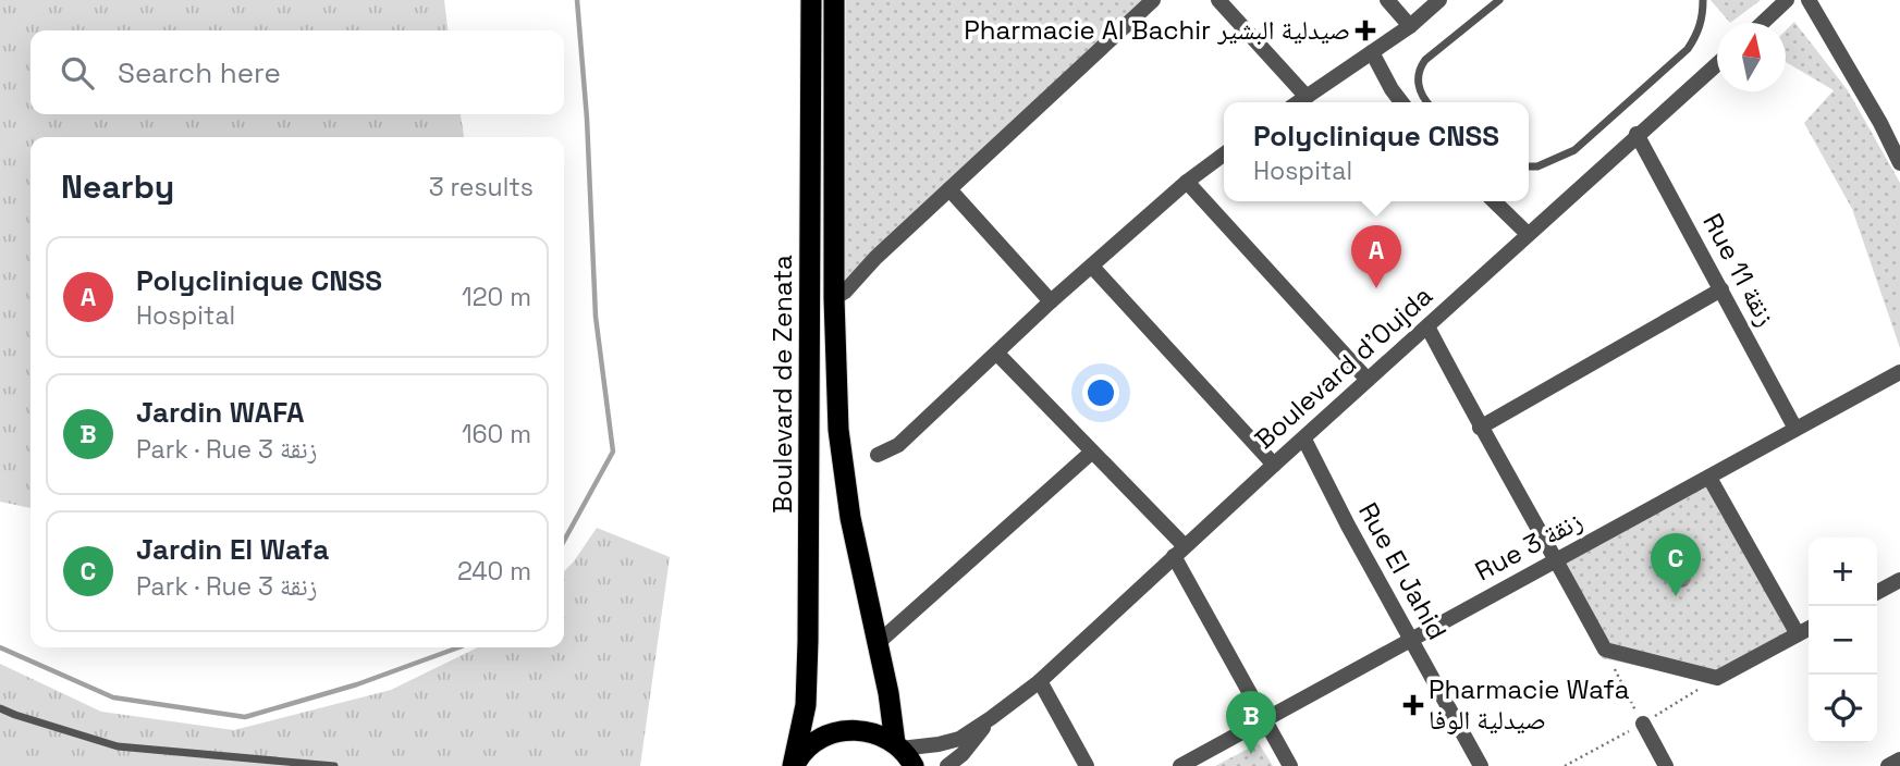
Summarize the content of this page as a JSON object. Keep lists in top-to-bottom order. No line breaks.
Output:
{"streets":{"highway":["Boulevard de Zenata"],"street":["Rue 11 زنقة","Boulevard d'Oujda","Rue 3 زنقة","Rue El Jahid"]},"crossings":[["Rue 11 زنقة","Boulevard d'Oujda"],["Rue 11 زنقة","Rue 3 زنقة"],["Boulevard d'Oujda","Boulevard de Zenata"],["Boulevard d'Oujda","Rue El Jahid"],["Rue 3 زنقة","Rue El Jahid"]],"places":{"health":["Pharmacie Al Bachir صيدلية البشير","Pharmacie Wafa صيدلية الوفا"]},"north":"top","page":{"search":"Search here","popup":["Polyclinique CNSS","Hospital"],"heading":["Nearby","3 results"],"pins":["A","C","B"],"list":[{"mark":"A","name":"Polyclinique CNSS","note":"Hospital","value":"120 m"},{"mark":"B","name":"Jardin WAFA","note":"Park · Rue 3 زنقة","value":"160 m"},{"mark":"C","name":"Jardin El Wafa","note":"Park · Rue 3 زنقة","value":"240 m"}],"map_buttons":["+","−"]}}
